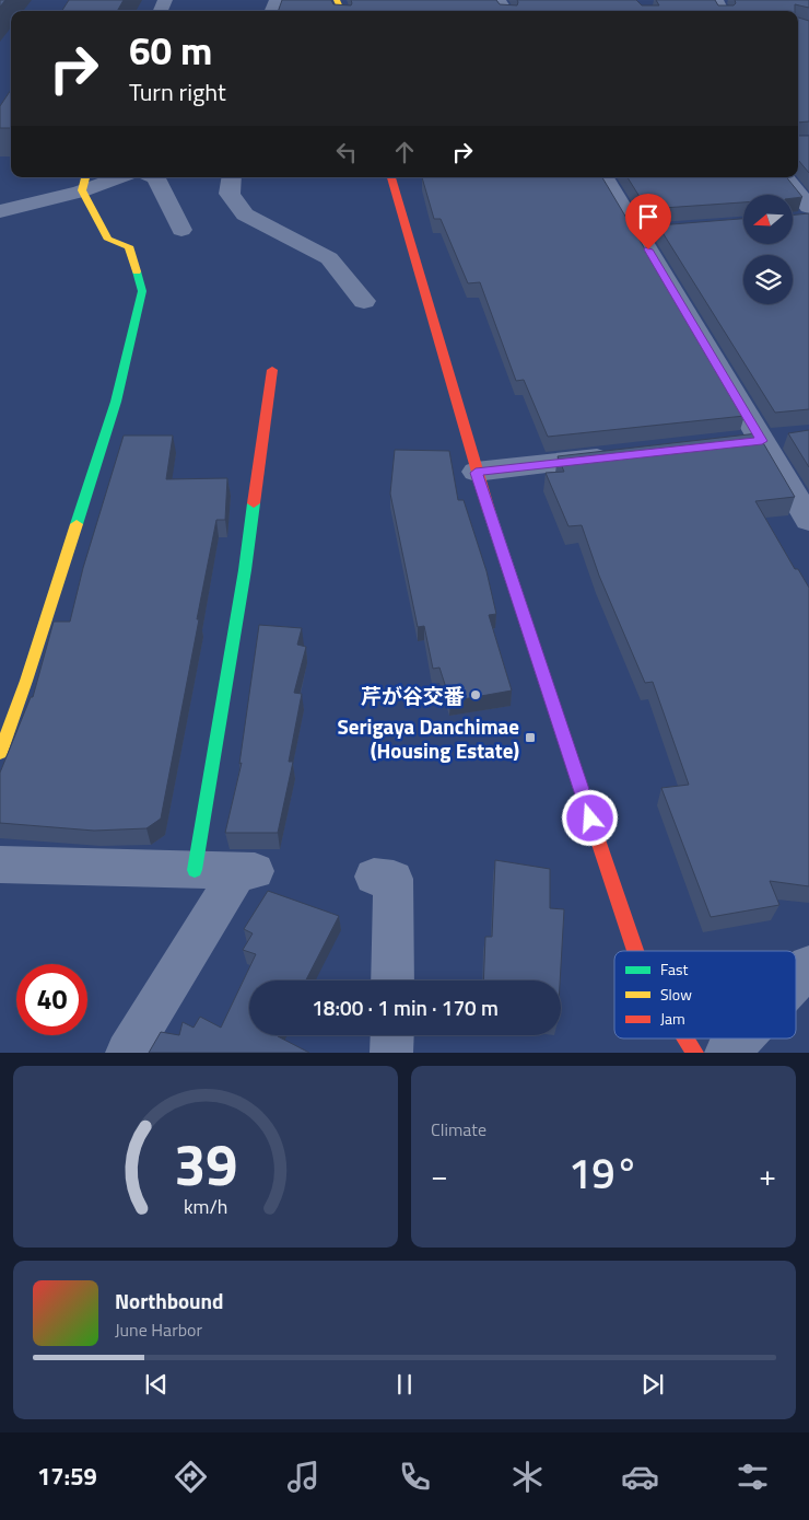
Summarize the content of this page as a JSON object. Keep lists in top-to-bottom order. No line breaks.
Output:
{"places":{"other":["芹が谷交番"],"transit":["Serigaya Danchimae (Housing Estate)"]},"legend":["Fast","Slow","Jam"],"north":"left","page":{"turn":["60 m","Turn right"],"limit":"40","trip":"18:00 · 1 min · 170 m","tile":"Climate","heat":["−","19°","+"],"song":["Northbound","June Harbor"],"tabs":"17:59","gauge":["39","km/h"]}}
